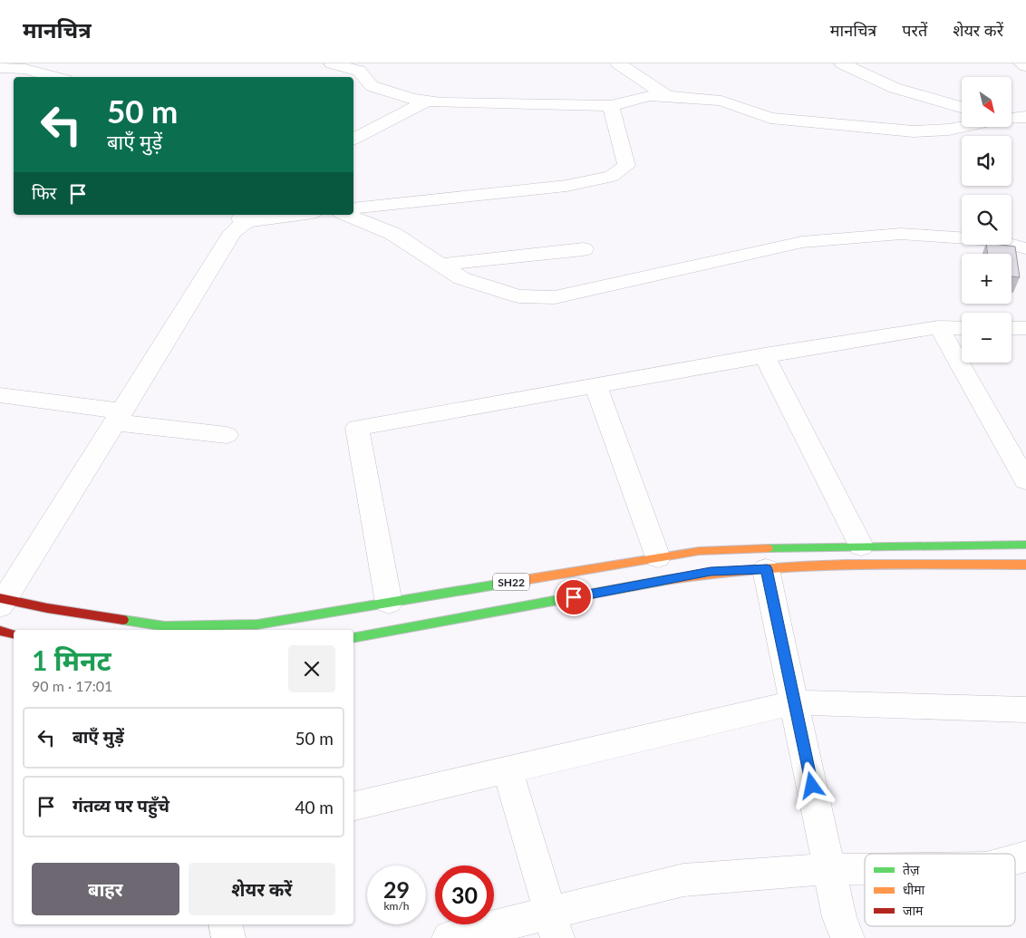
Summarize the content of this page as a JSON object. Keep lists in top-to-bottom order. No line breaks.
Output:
{"streets":{"main road":["SH22"]},"legend":["तेज़","धीमा","जाम"],"north":"bottom right","page":{"header":"मानचित्र","nav":["मानचित्र","परतें","शेयर करें"],"map_buttons":["+","−"],"turn":["50 m","बाएँ मुड़ें"],"then":"फिर","heading":["1 मिनट","90 m · 17:01"],"list":[{"name":"बाएँ मुड़ें","value":"50 m"},{"name":"गंतव्य पर पहुँचे","value":"40 m"}],"buttons":["बाहर","शेयर करें"],"speed":"29 km/h","limit":"30"}}
